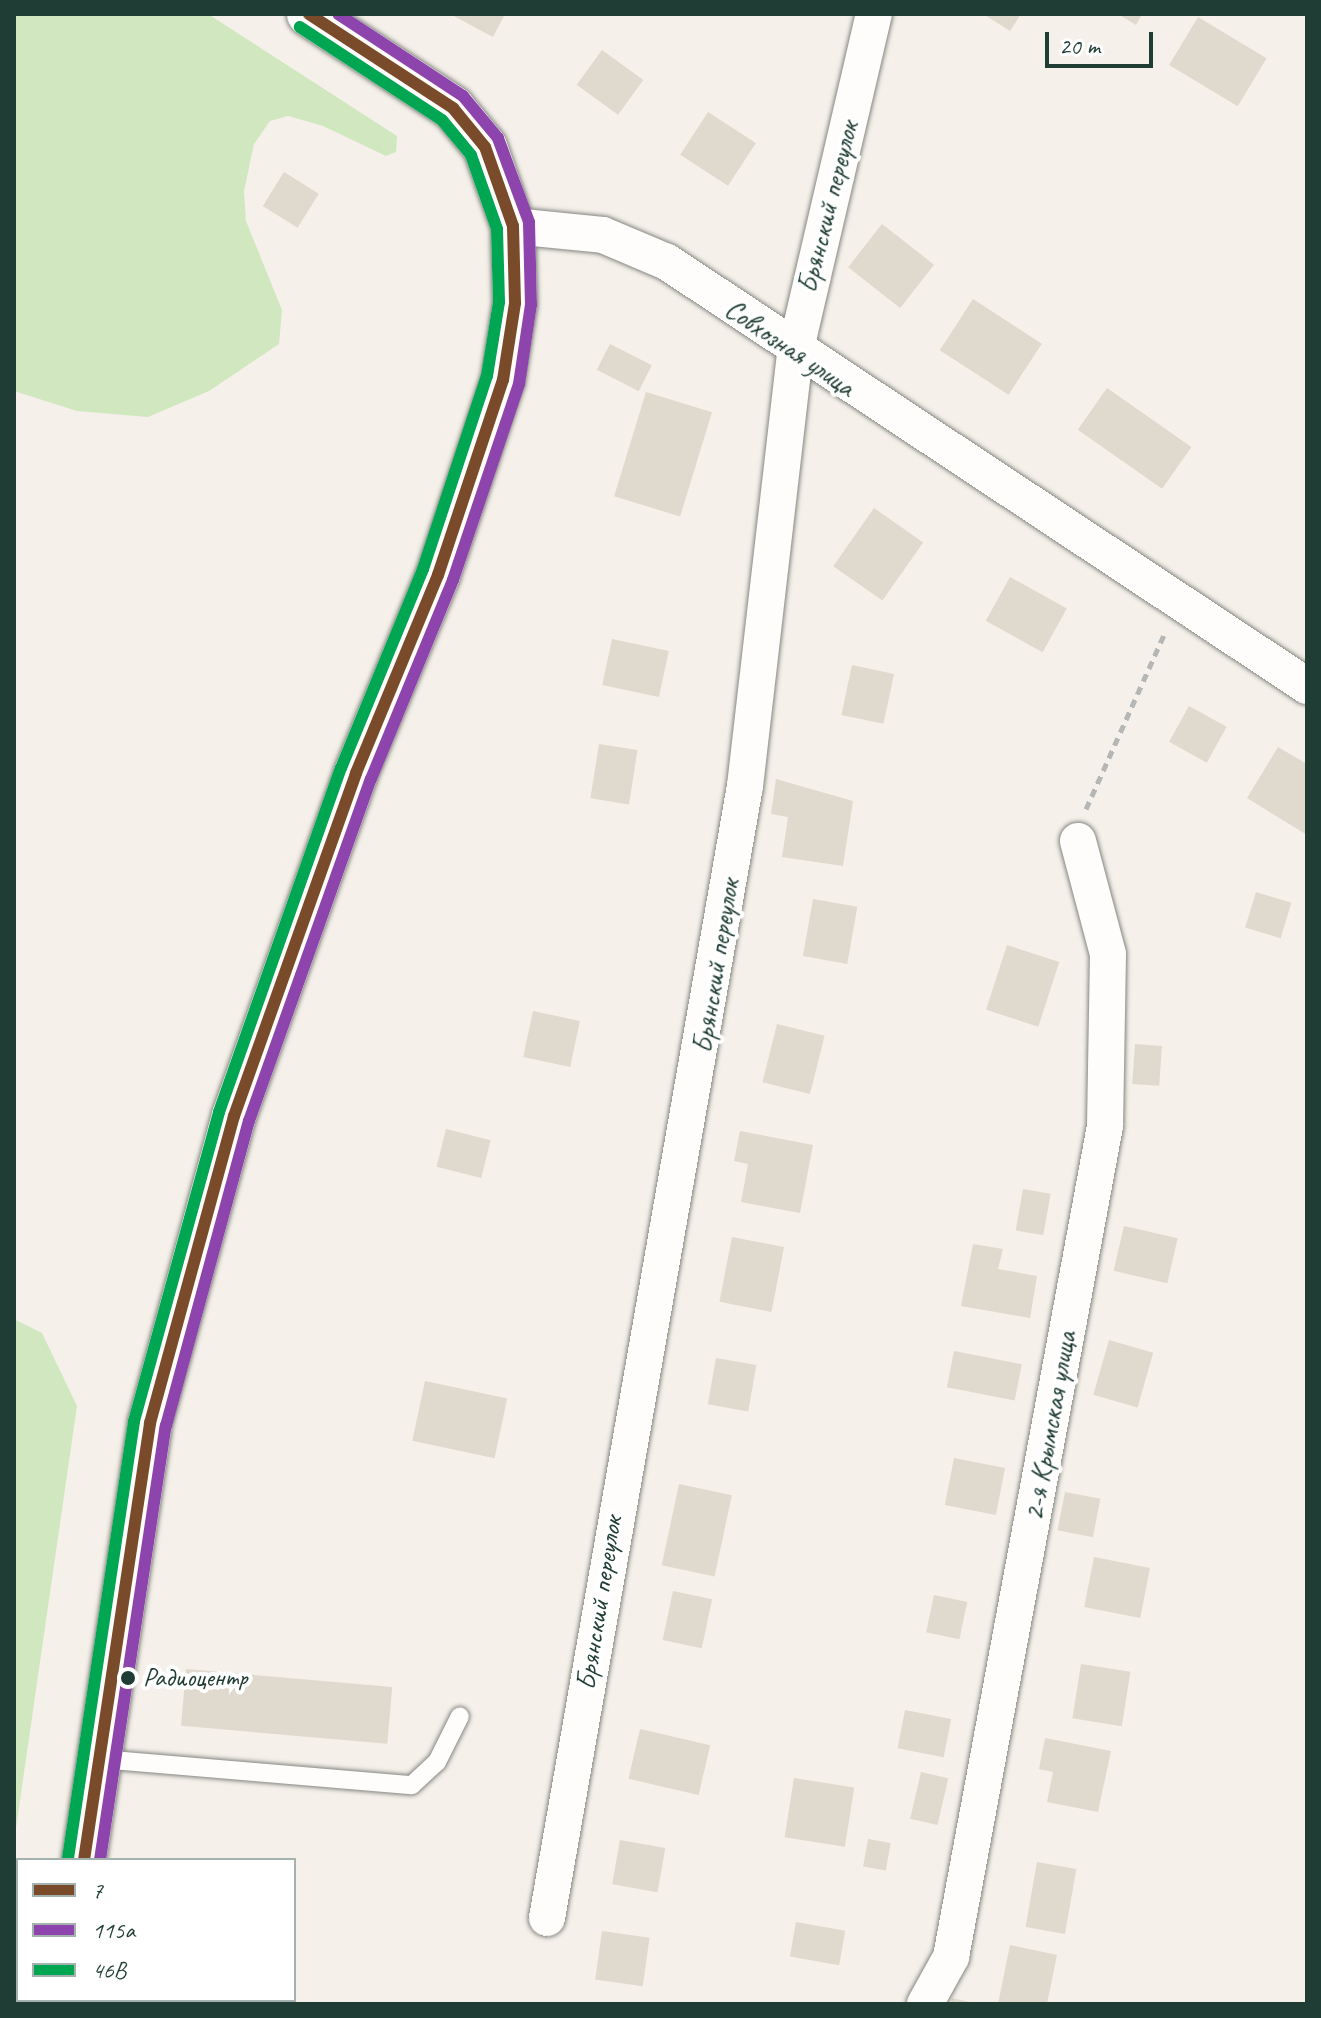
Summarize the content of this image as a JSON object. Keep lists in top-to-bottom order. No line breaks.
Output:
{"streets":{"street":["Брянский переулок","Совхозная улица","2-я Крымская улица"]},"crossings":[["Брянский переулок","Совхозная улица"]],"places":["Радиоцентр"],"lines":["transit line 7","transit line 115а","transit line 46В"],"legend":["7","115а","46В"],"scale_bar":"20 m"}
